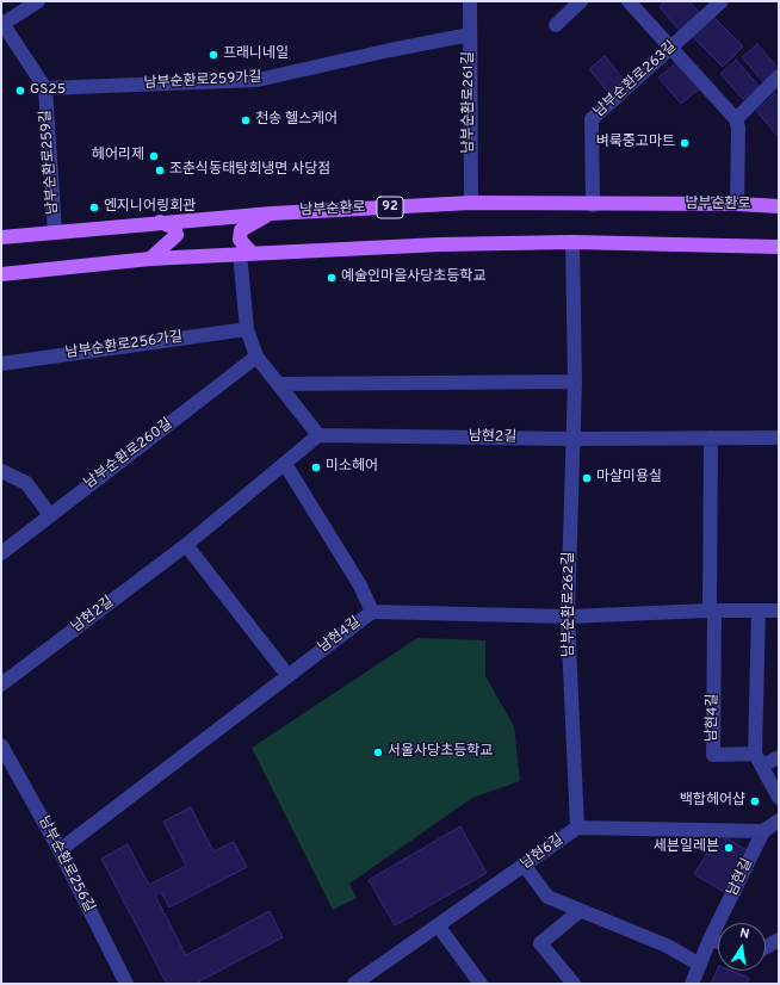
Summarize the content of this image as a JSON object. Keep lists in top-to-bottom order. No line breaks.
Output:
{"streets":{"main road":["남부순환로","92"],"street":["남부순환로263길","남부순환로259가길","남부순환로261길","남부순환로259길","남부순환로256가길","남현2길","남부순환로260길","남부순환로262길","남현4길","남현6길","남부순환로256길","남현길"]},"crossings":[["남부순환로263길","남부순환로"],["남부순환로259가길","남부순환로261길"],["남부순환로259가길","남부순환로259길"],["남부순환로261길","남부순환로"],["남부순환로259길","남부순환로"],["남현2길","남부순환로262길"],["남부순환로262길","남현4길"],["남부순환로262길","남현6길"],["남현4길","남부순환로256길"],["남현6길","남현길"]],"places":["프래니네일","GS25","천송 헬스케어","벼룩중고마트","헤어리제","조춘식동태탕회냉면 사당점","엔지니어링회관","예술인마을사당초등학교","미소헤어","마샬미용실","서울사당초등학교","백합헤어샵","세븐일레븐"],"north":"top"}
